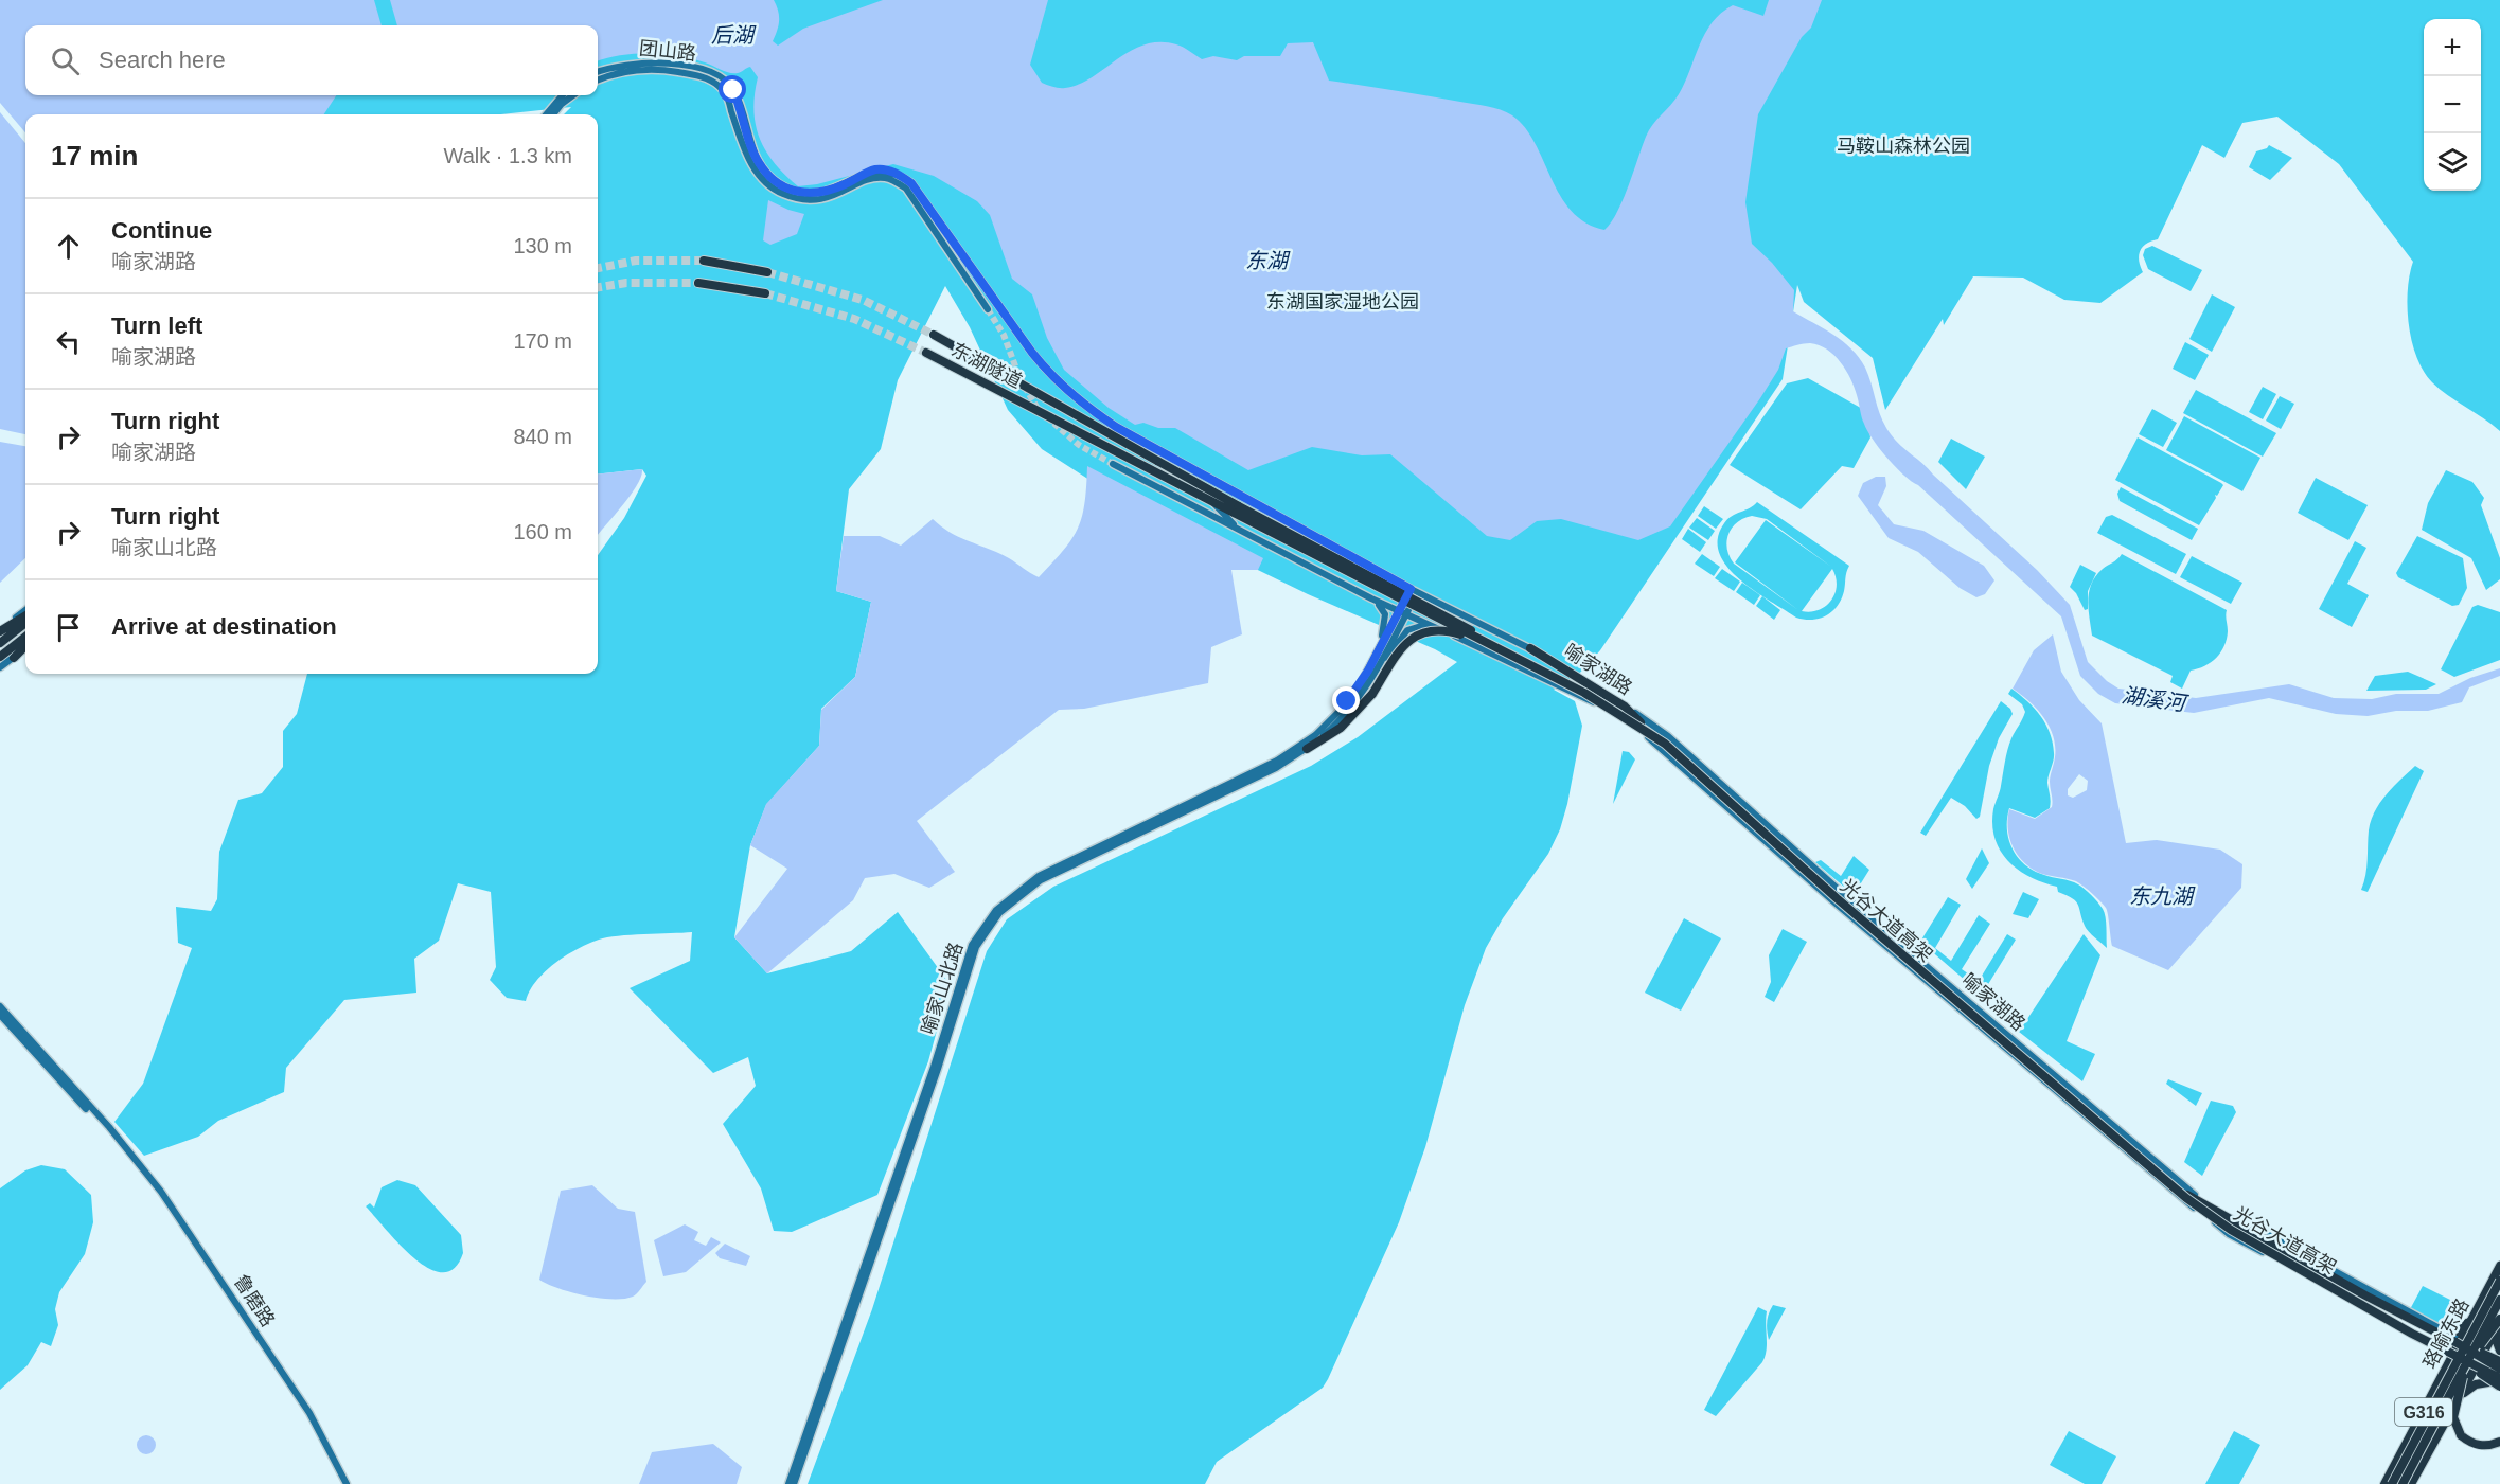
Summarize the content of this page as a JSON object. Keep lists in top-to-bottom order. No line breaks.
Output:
{"streets":{"highway":["东湖隧道","光谷大道高架","珞喻东路","G316"],"main road":["团山路","喻家湖路","喻家山北路","鲁磨路"]},"crossings":[["团山路","喻家湖路"],["东湖隧道","光谷大道高架"],["喻家湖路","光谷大道高架"],["喻家湖路","喻家山北路"],["喻家湖路","珞喻东路"],["光谷大道高架","珞喻东路"]],"water":["后湖","东湖","湖溪河","东九湖"],"parks":["马鞍山森林公园","东湖国家湿地公园"],"page":{"map_buttons":["+","−"],"search":"Search here","heading":["17 min","Walk · 1.3 km"],"list":[["Continue","喻家湖路","130 m"],["Turn left","喻家湖路","170 m"],["Turn right","喻家湖路","840 m"],["Turn right","喻家山北路","160 m"],"Arrive at destination"]}}
